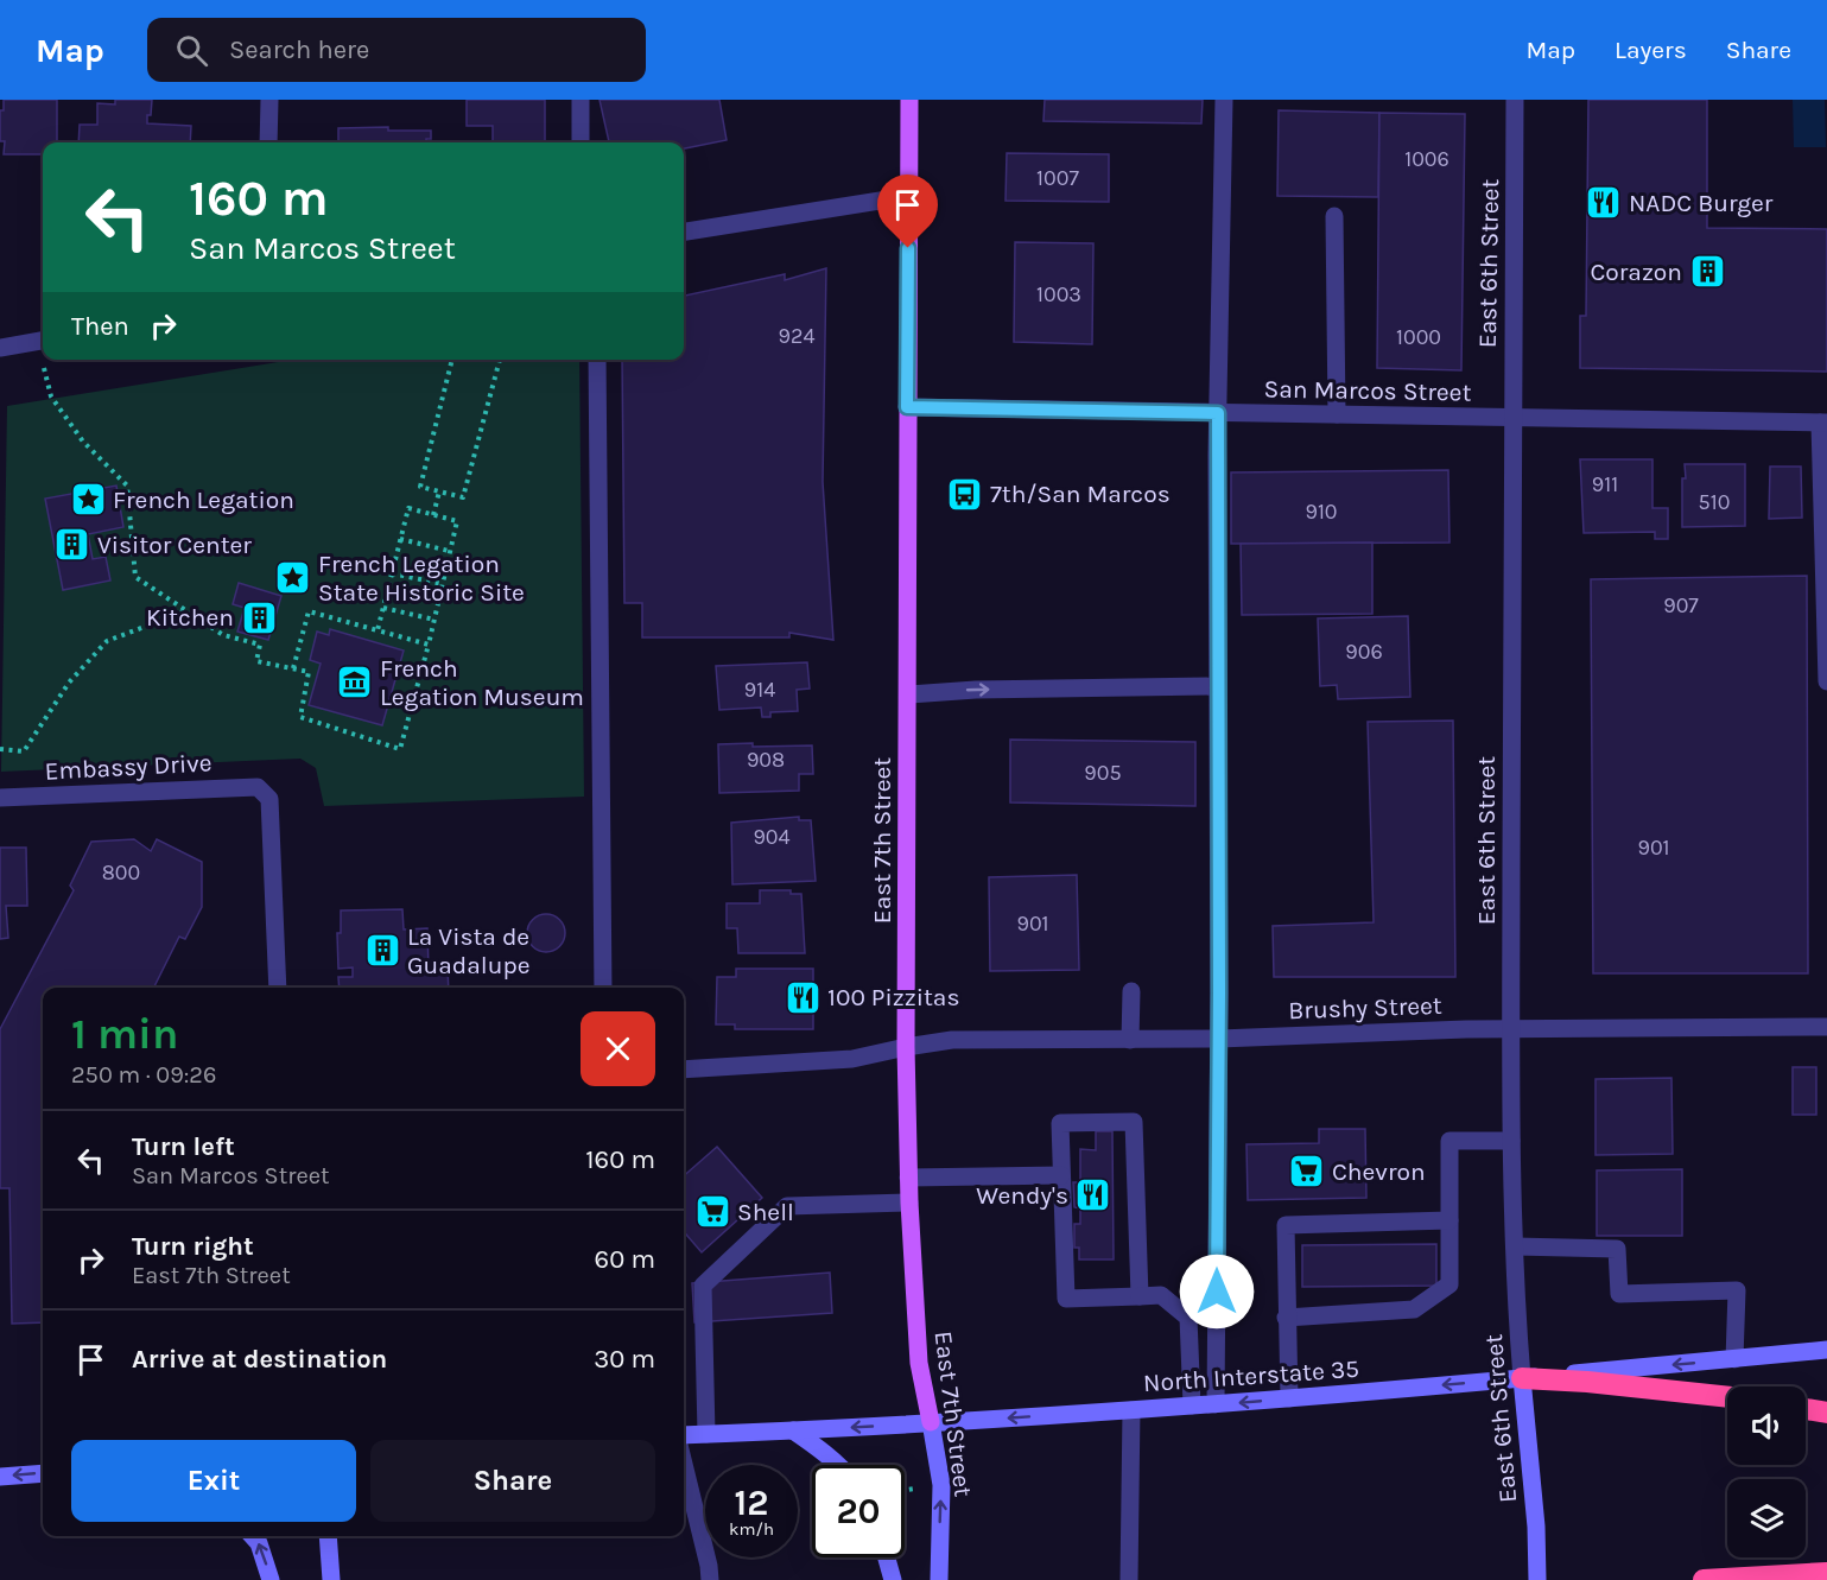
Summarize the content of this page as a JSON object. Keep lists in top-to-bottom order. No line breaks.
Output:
{"streets":{"main road":["East 6th Street","East 7th Street","North Interstate 35"],"street":["San Marcos Street","Embassy Drive","Brushy Street"]},"crossings":[["East 6th Street","San Marcos Street"],["East 6th Street","Brushy Street"],["East 6th Street","North Interstate 35"],["San Marcos Street","East 7th Street"],["East 7th Street","Brushy Street"],["East 7th Street","North Interstate 35"]],"one_way":["North Interstate 35"],"places":{"restaurant":["NADC Burger","100 Pizzitas","Wendy's"],"building":["Corazon","Visitor Center","Kitchen","La Vista de Guadalupe"],"bus stop":["7th/San Marcos"],"place":["French Legation","French Legation State Historic Site"],"museum":["French Legation Museum"],"supermarket":["Chevron","Shell"]},"house_numbers":["1006","1007","1003","924","1000","911","510","910","907","906","914","908","905","904","901","800","901"],"page":{"header":"Map","search":"Search here","nav":["Map","Layers","Share"],"turn":["160 m","San Marcos Street"],"then":"Then","heading":["1 min","250 m · 09:26"],"list":[{"name":"Turn left","note":"San Marcos Street","value":"160 m"},{"name":"Turn right","note":"East 7th Street","value":"60 m"},{"name":"Arrive at destination","value":"30 m"}],"buttons":["Exit","Share"],"speed":"12 km/h","limit":"20"}}
